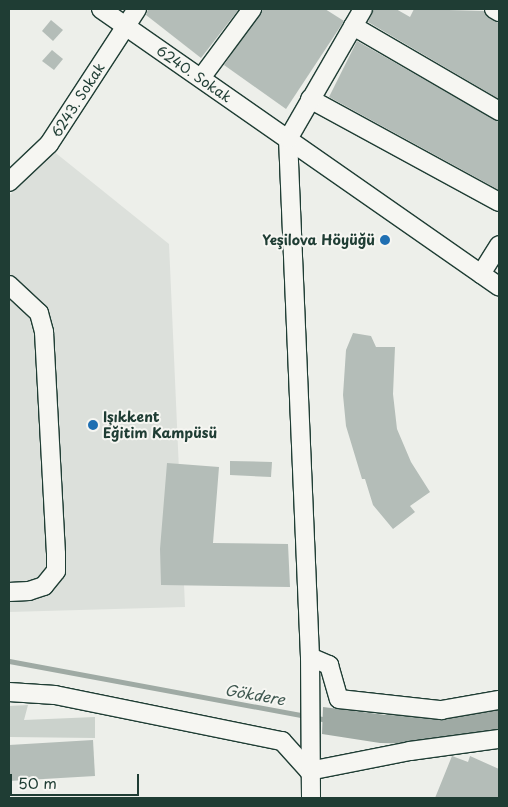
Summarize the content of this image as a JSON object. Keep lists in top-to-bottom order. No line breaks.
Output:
{"streets":{"street":["6240. Sokak","6243. Sokak"]},"crossings":[["6240. Sokak","6243. Sokak"]],"water":["Gökdere"],"places":["Yeşilova Höyüğü","Işıkkent Eğitim Kampüsü"],"scale_bar":"50 m"}
